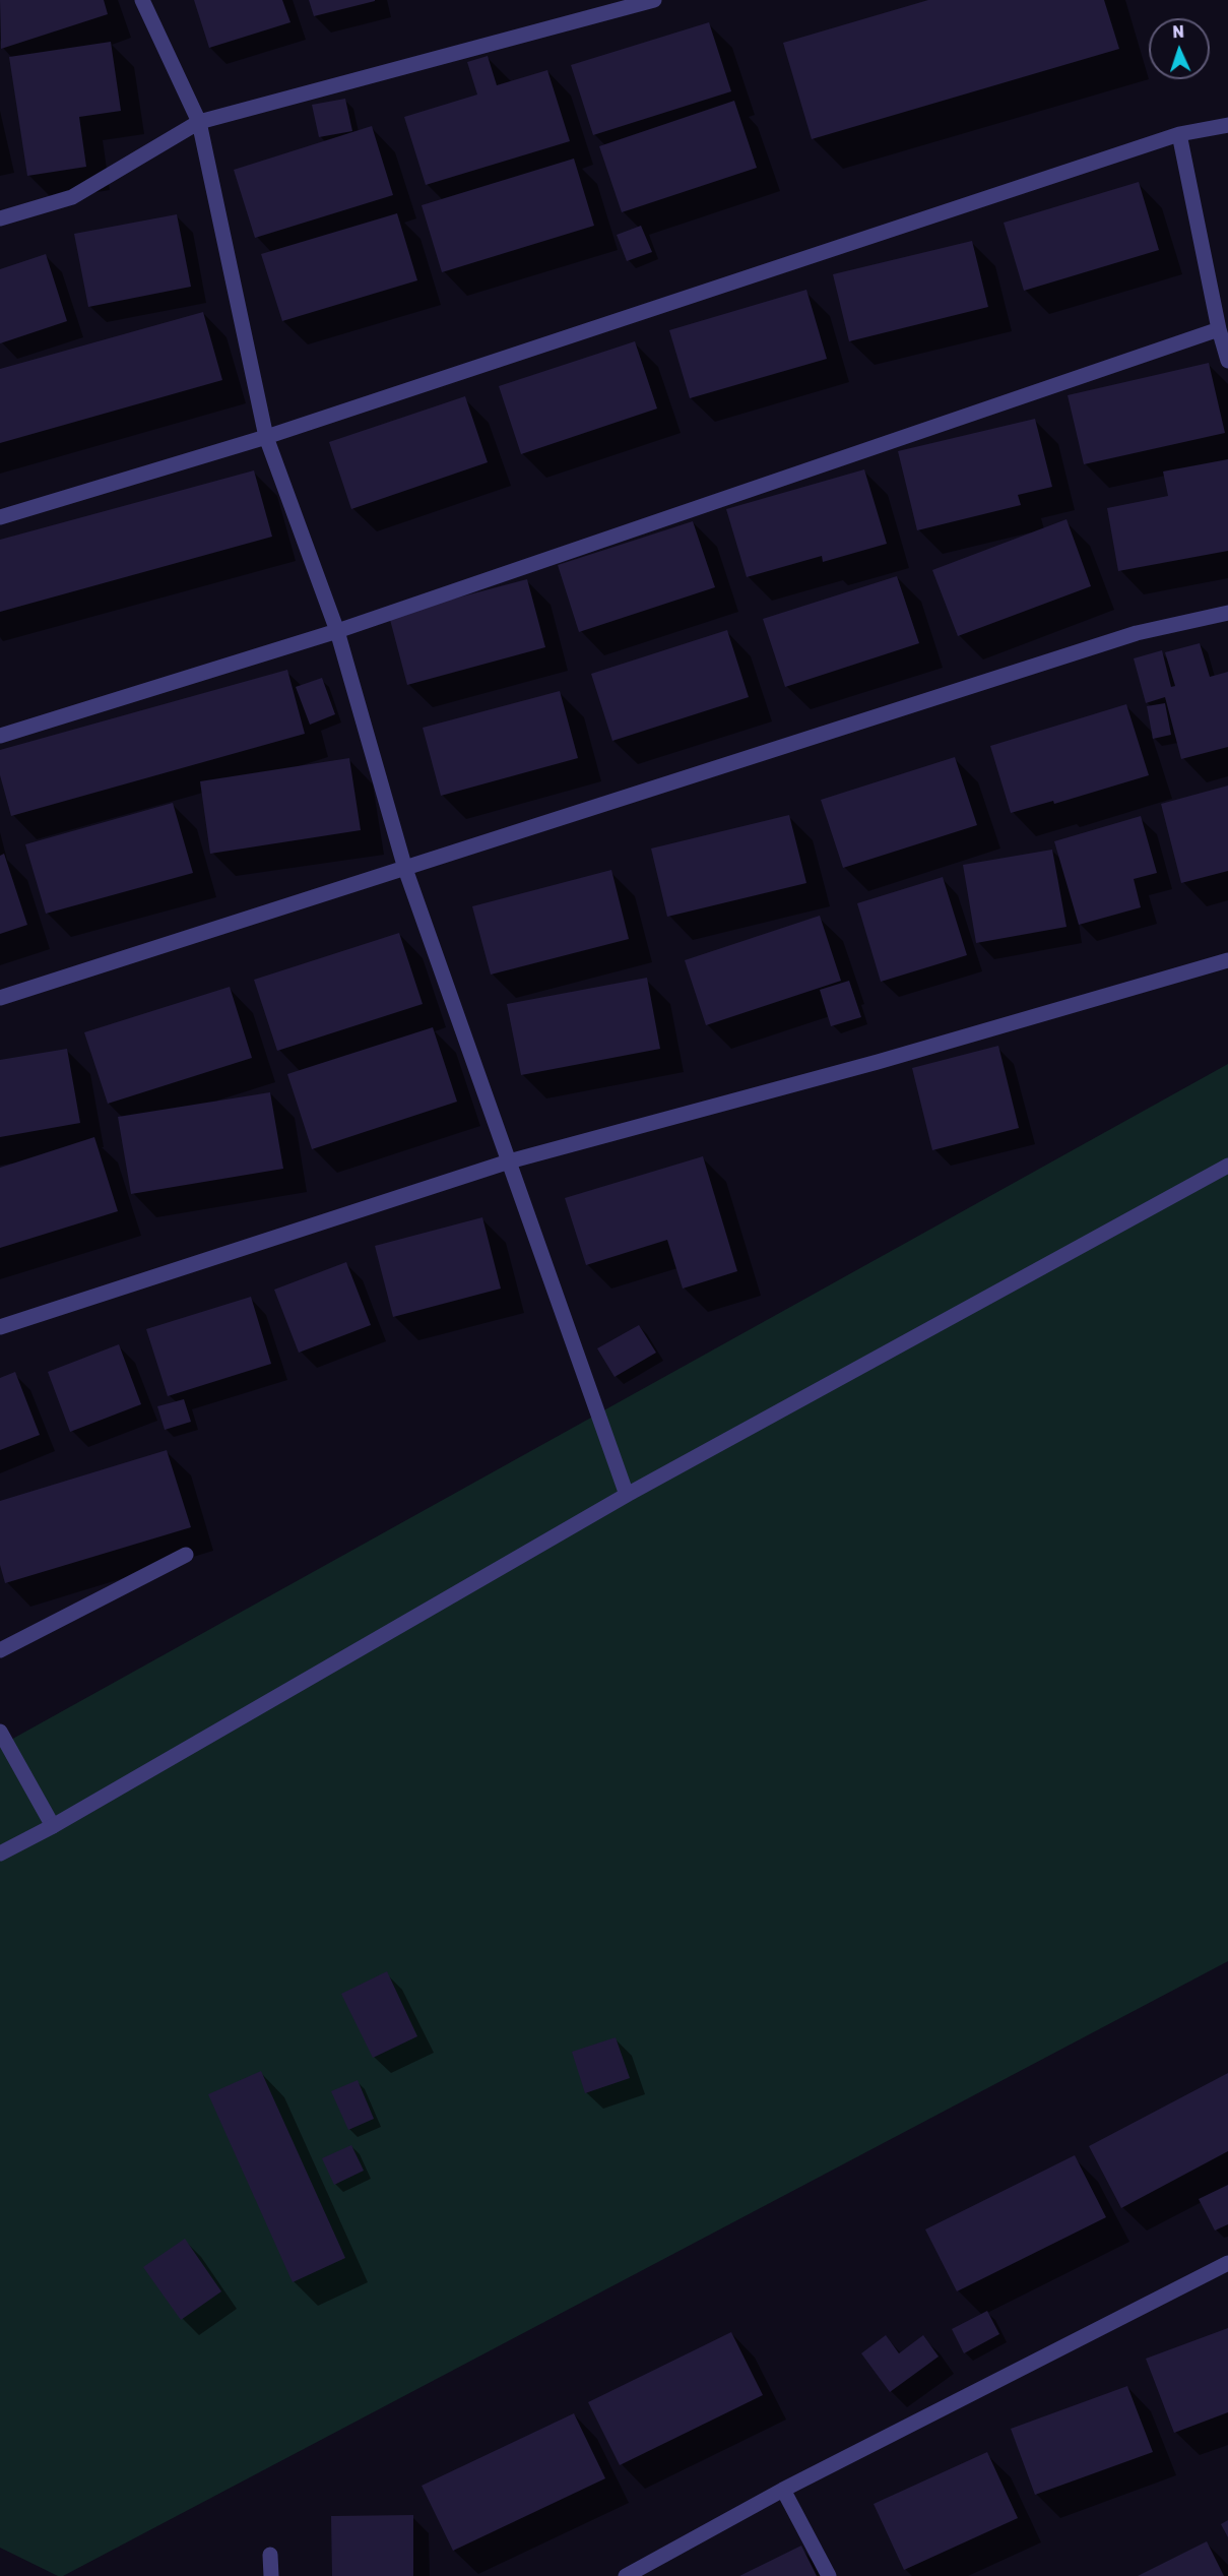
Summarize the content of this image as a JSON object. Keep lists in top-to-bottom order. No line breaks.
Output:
{"north":"top"}
